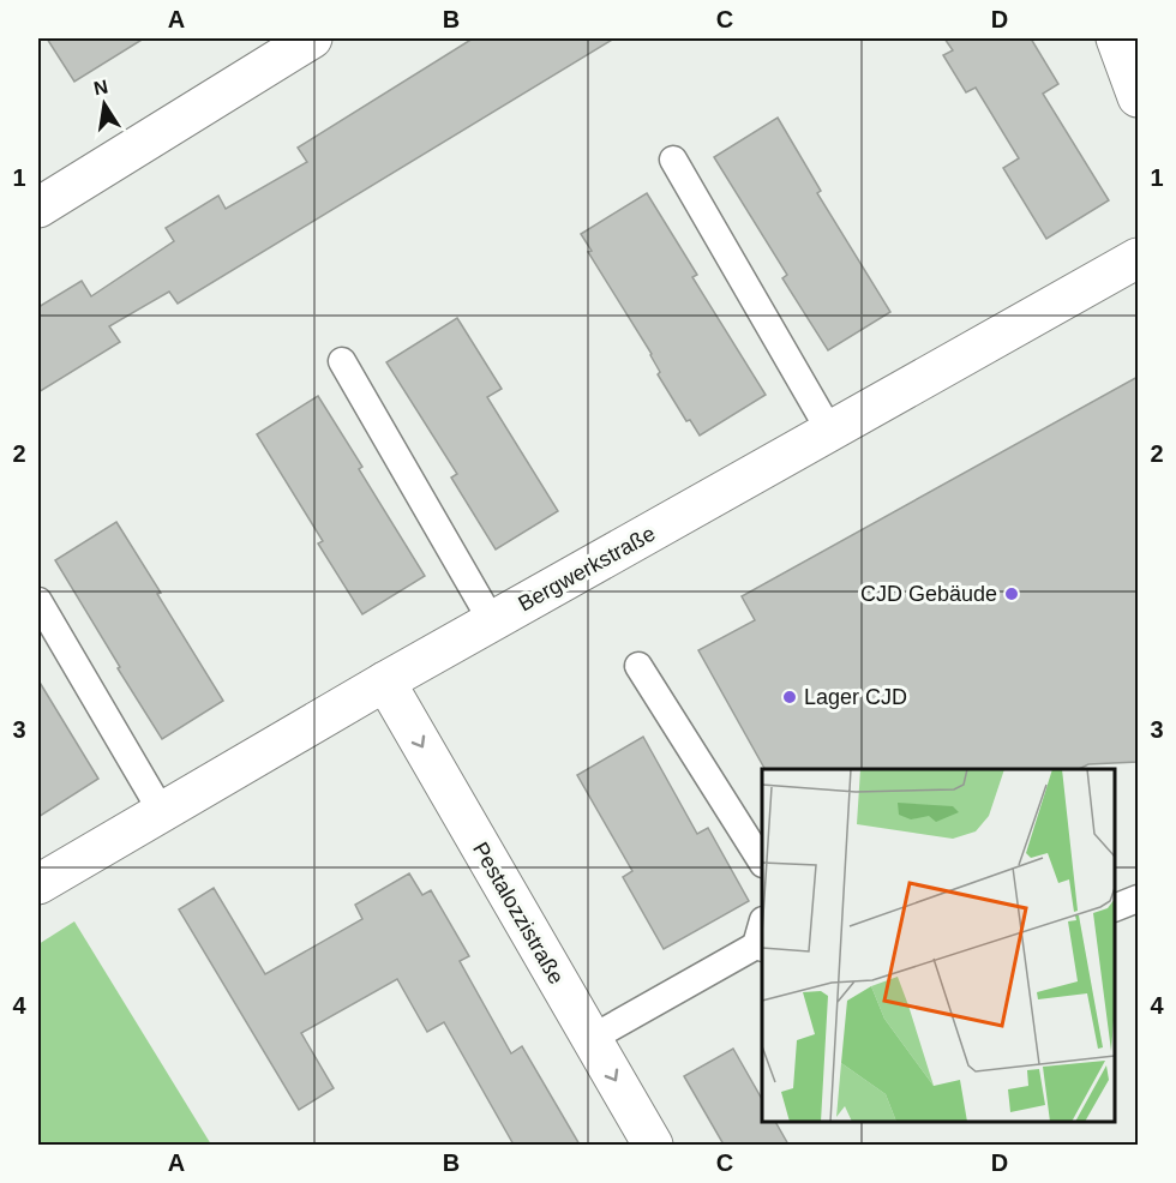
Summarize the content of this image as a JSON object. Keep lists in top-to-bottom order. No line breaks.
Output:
{"streets":{"street":["Bergwerkstraße","Pestalozzistraße"]},"crossings":[["Bergwerkstraße","Pestalozzistraße"]],"one_way":["Pestalozzistraße"],"places":["CJD Gebäude","Lager CJD"],"north":"top","grid":{"columns":["A","B","C","D"],"rows":["1","2","3","4"]}}
